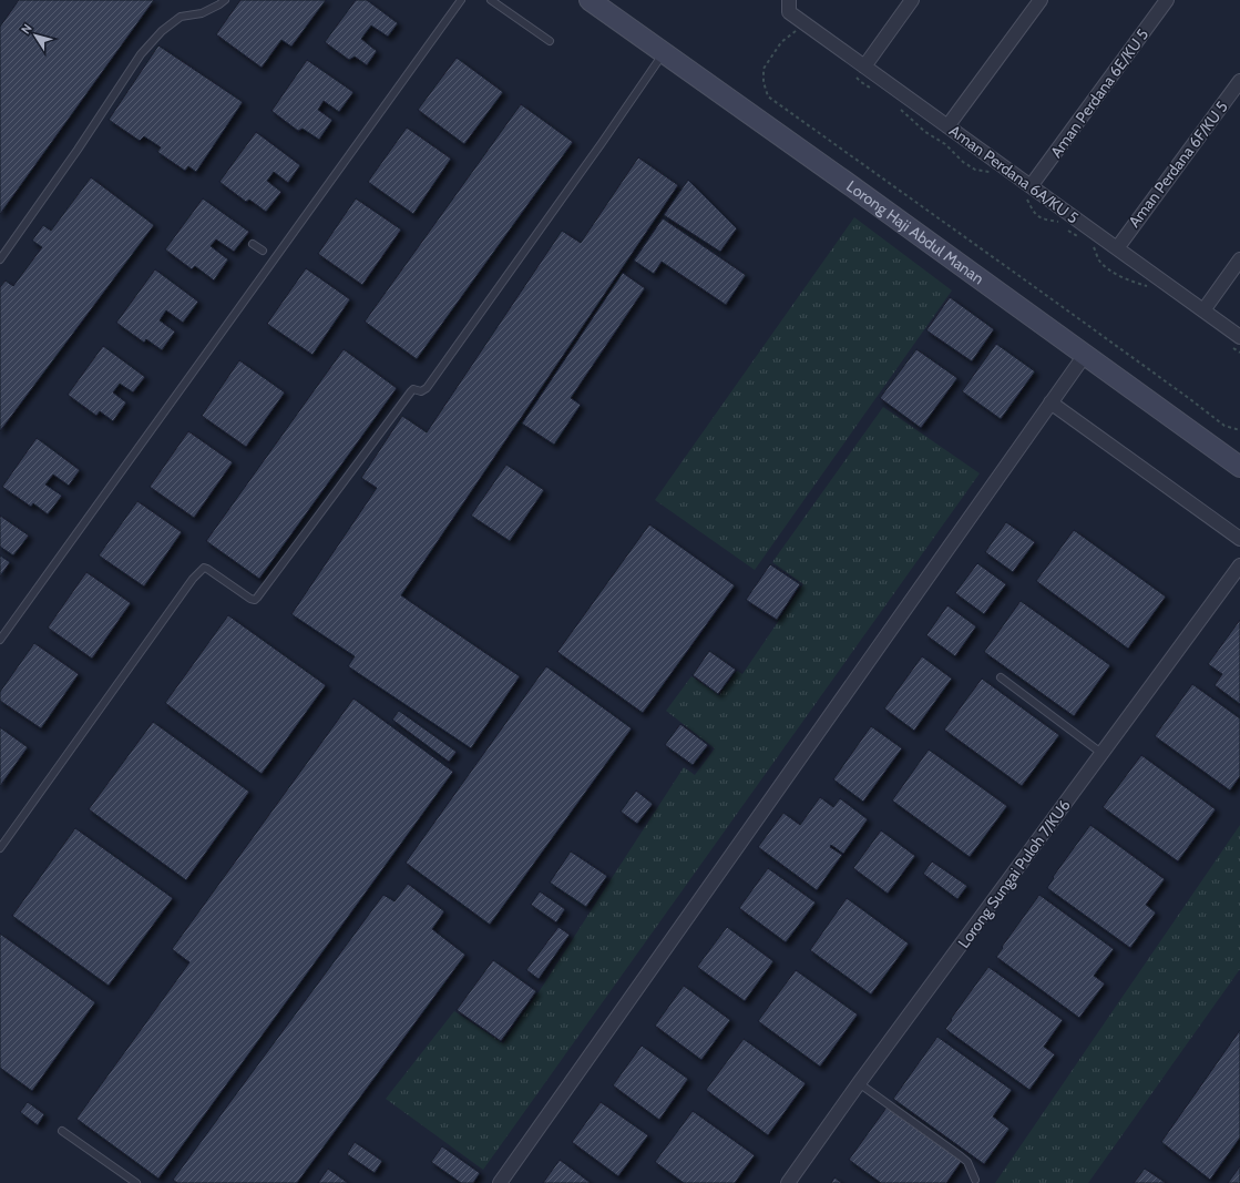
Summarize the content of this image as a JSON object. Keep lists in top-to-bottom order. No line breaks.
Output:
{"streets":{"street":["Aman Perdana 6E/KU 5","Aman Perdana 6F/KU 5","Aman Perdana 6A/KU 5","Lorong Haji Abdul Manan","Lorong Sungai Puloh 7/KU6"]},"crossings":[["Aman Perdana 6E/KU 5","Aman Perdana 6A/KU 5"],["Aman Perdana 6F/KU 5","Aman Perdana 6A/KU 5"]],"north":"top left"}
